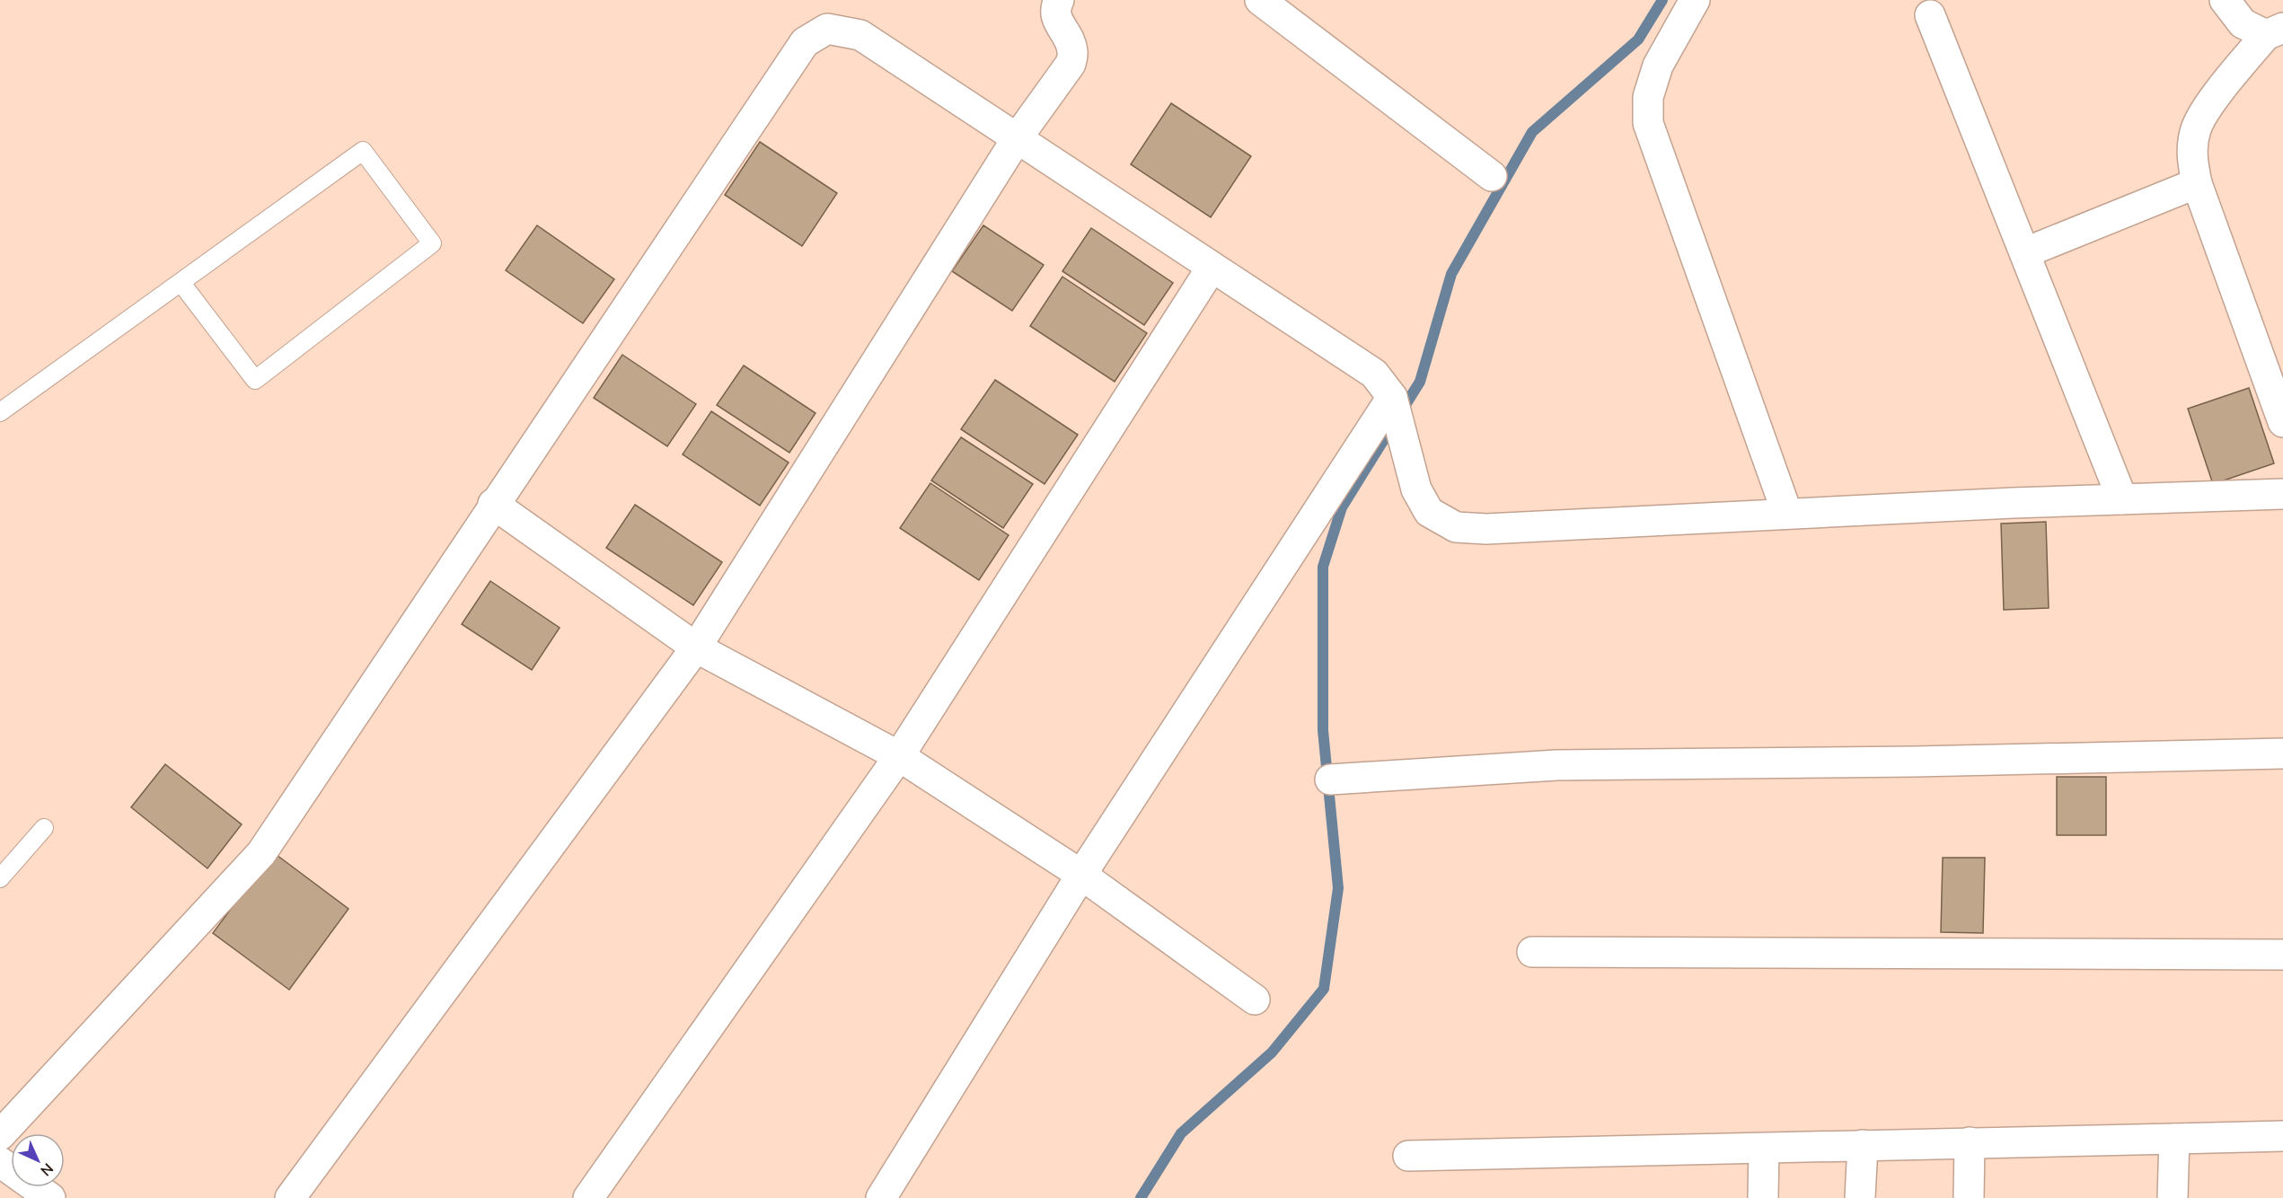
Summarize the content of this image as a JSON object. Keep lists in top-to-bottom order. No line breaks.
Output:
{"north":"bottom right"}
